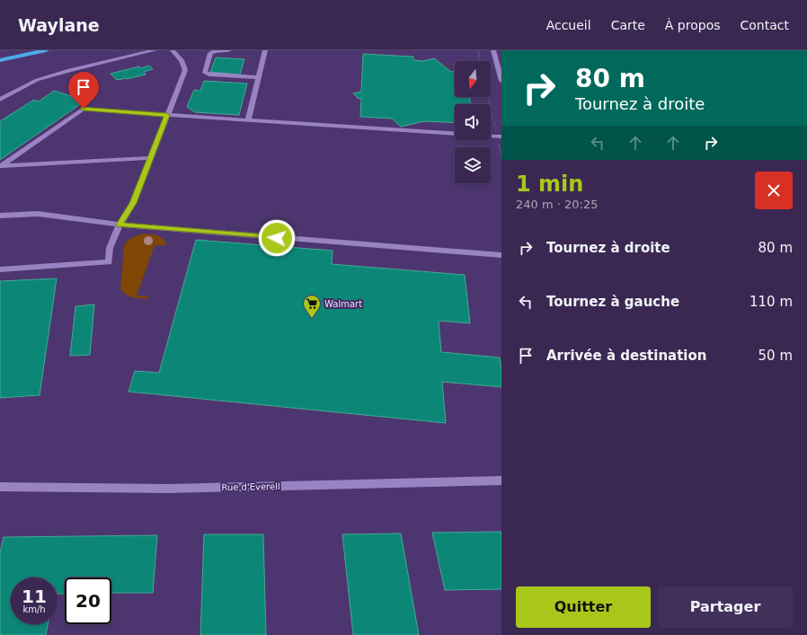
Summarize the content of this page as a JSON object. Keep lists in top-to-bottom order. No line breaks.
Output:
{"streets":{"street":["Rue d'Everell"]},"places":{"supermarket":["Walmart"]},"north":"bottom","page":{"header":"Waylane","nav":["Accueil","Carte","À propos","Contact"],"turn":["80 m","Tournez à droite"],"heading":["1 min","240 m · 20:25"],"list":[{"name":"Tournez à droite","value":"80 m"},{"name":"Tournez à gauche","value":"110 m"},{"name":"Arrivée à destination","value":"50 m"}],"speed":"11 km/h","limit":"20","buttons":["Quitter","Partager"]}}
